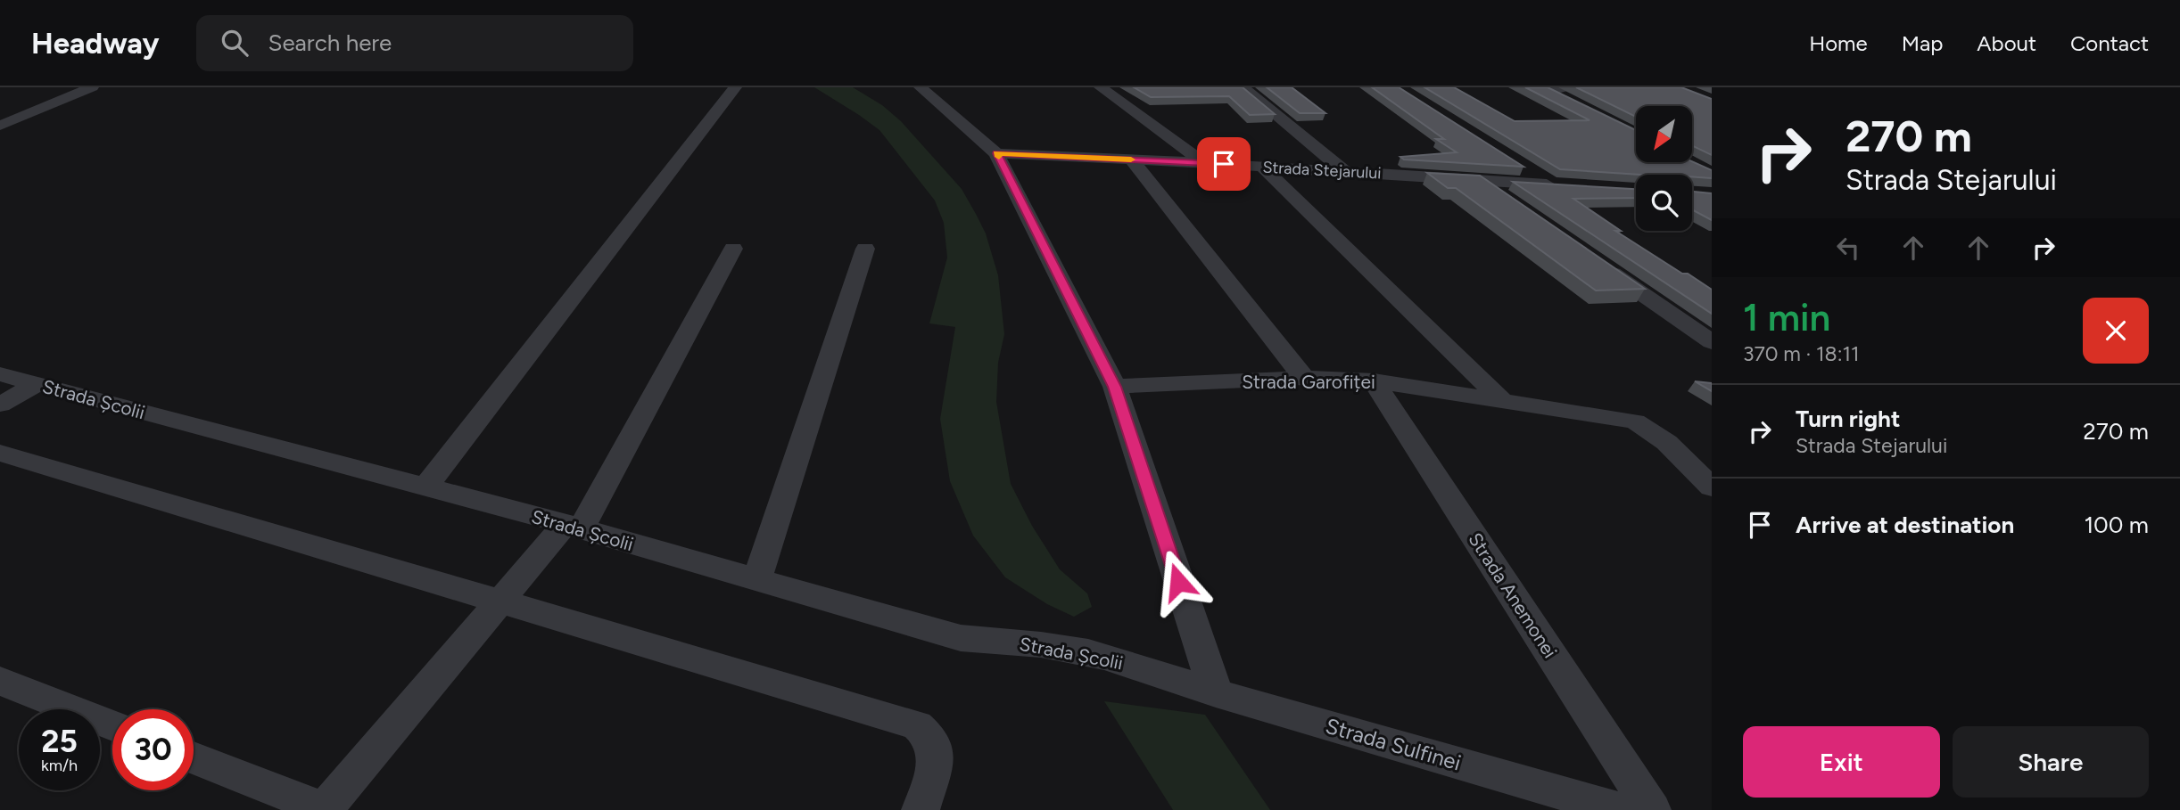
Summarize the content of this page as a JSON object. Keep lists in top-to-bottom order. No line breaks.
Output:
{"streets":{"street":["Strada Stejarului","Strada Garofiței","Strada Școlii","Strada Anemonei","Strada Sulfinei"]},"crossings":[["Strada Garofiței","Strada Anemonei"],["Strada Școlii","Strada Sulfinei"]],"north":"bottom left","page":{"header":"Headway","search":"Search here","nav":["Home","Map","About","Contact"],"turn":["270 m","Strada Stejarului"],"heading":["1 min","370 m · 18:11"],"list":[{"name":"Turn right","note":"Strada Stejarului","value":"270 m"},{"name":"Arrive at destination","value":"100 m"}],"speed":"25 km/h","limit":"30","buttons":["Exit","Share"]}}
